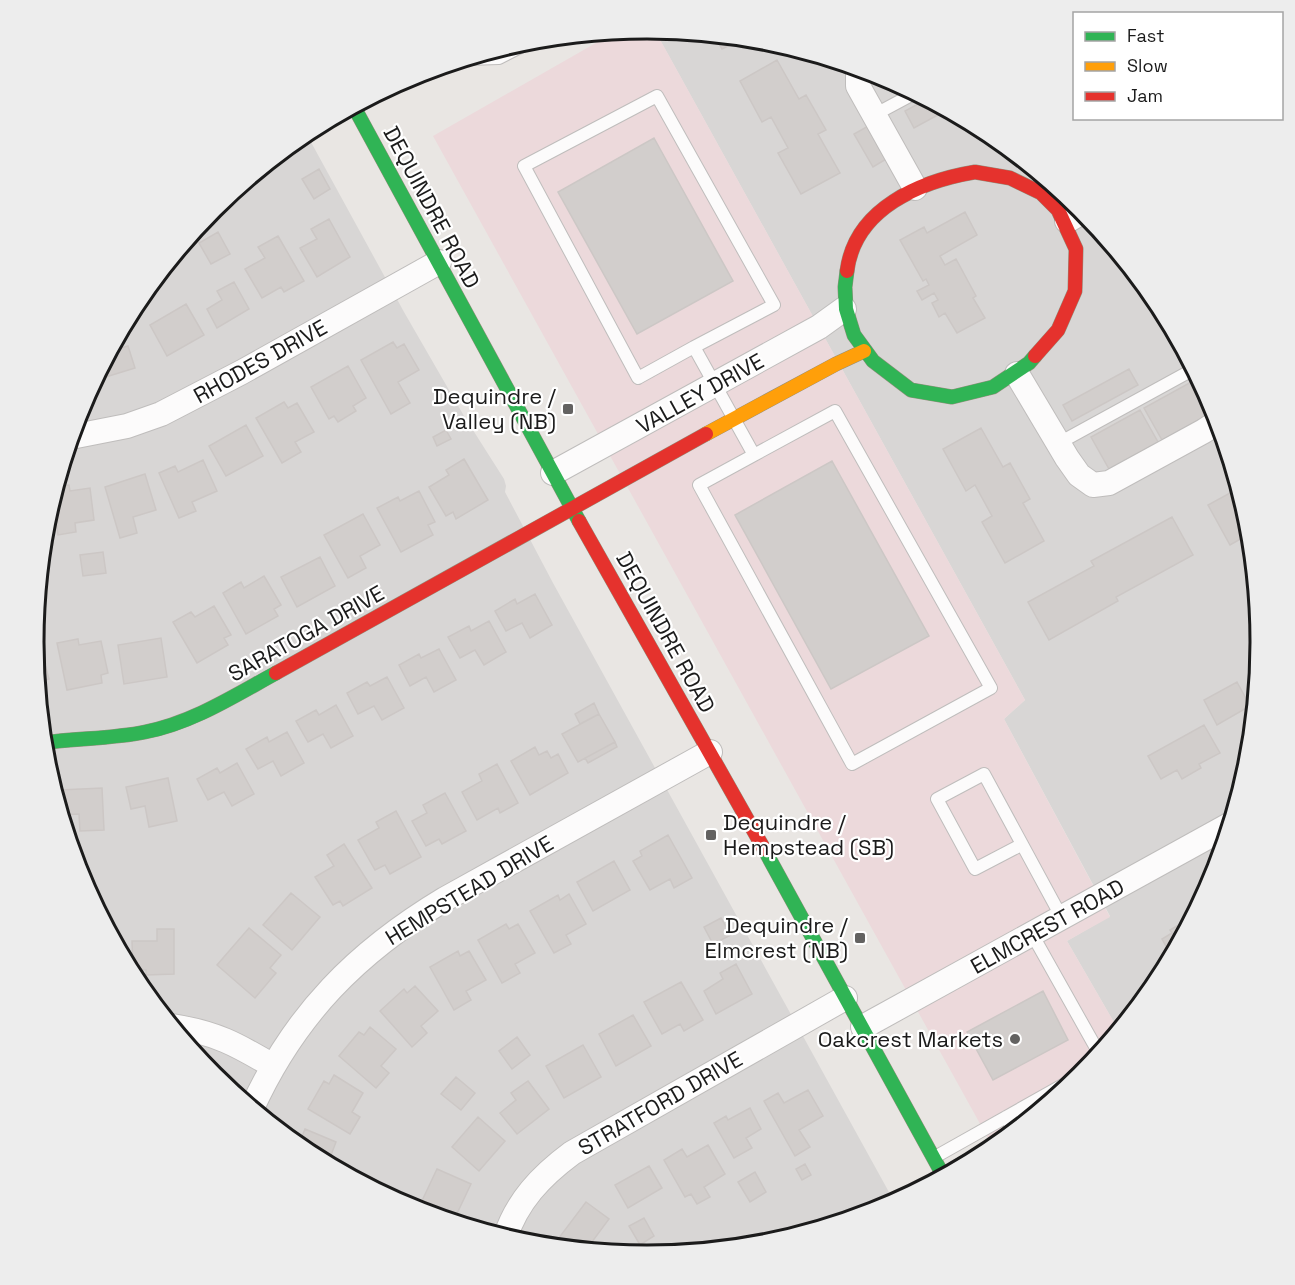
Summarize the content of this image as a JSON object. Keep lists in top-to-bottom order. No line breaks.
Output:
{"streets":{"street":["DEQUINDRE ROAD","RHODES DRIVE","VALLEY DRIVE","SARATOGA DRIVE","HEMPSTEAD DRIVE","ELMCREST ROAD","STRATFORD DRIVE"]},"crossings":[["DEQUINDRE ROAD","RHODES DRIVE"],["DEQUINDRE ROAD","VALLEY DRIVE"],["DEQUINDRE ROAD","SARATOGA DRIVE"],["DEQUINDRE ROAD","HEMPSTEAD DRIVE"],["DEQUINDRE ROAD","ELMCREST ROAD"],["DEQUINDRE ROAD","STRATFORD DRIVE"],["VALLEY DRIVE","SARATOGA DRIVE"]],"places":{"transit":["Dequindre / Valley (NB)","Dequindre / Hempstead (SB)","Dequindre / Elmcrest (NB)"],"other":["Oakcrest Markets"]},"legend":["Fast","Slow","Jam"]}
